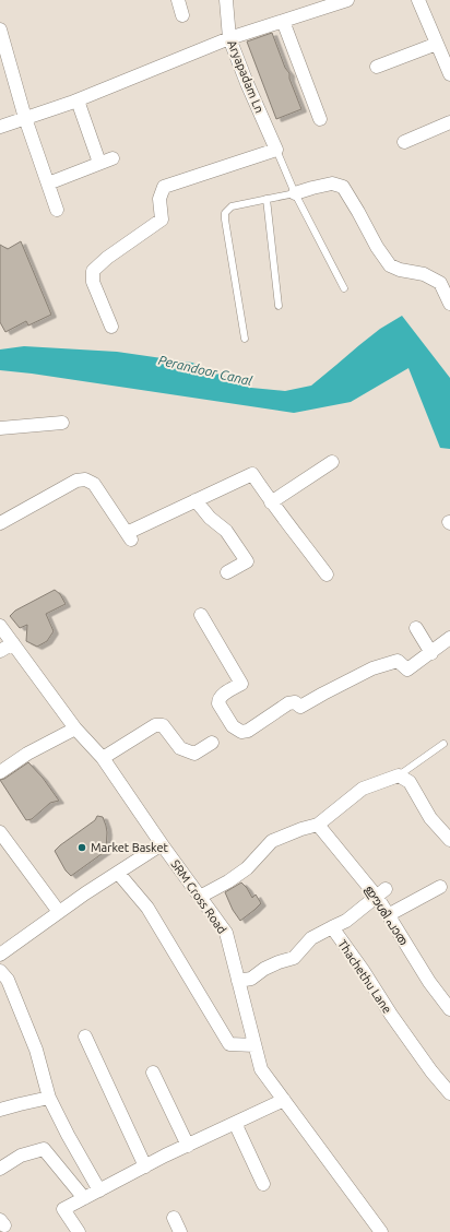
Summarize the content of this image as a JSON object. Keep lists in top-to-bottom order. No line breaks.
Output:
{"streets":{"street":["Aryapadam Ln","SRM Cross Road","ഈശി പാത","Thachethu Lane"]},"crossings":[["SRM Cross Road","Thachethu Lane"]],"water":["Perandoor Canal"],"places":["Market Basket"]}
